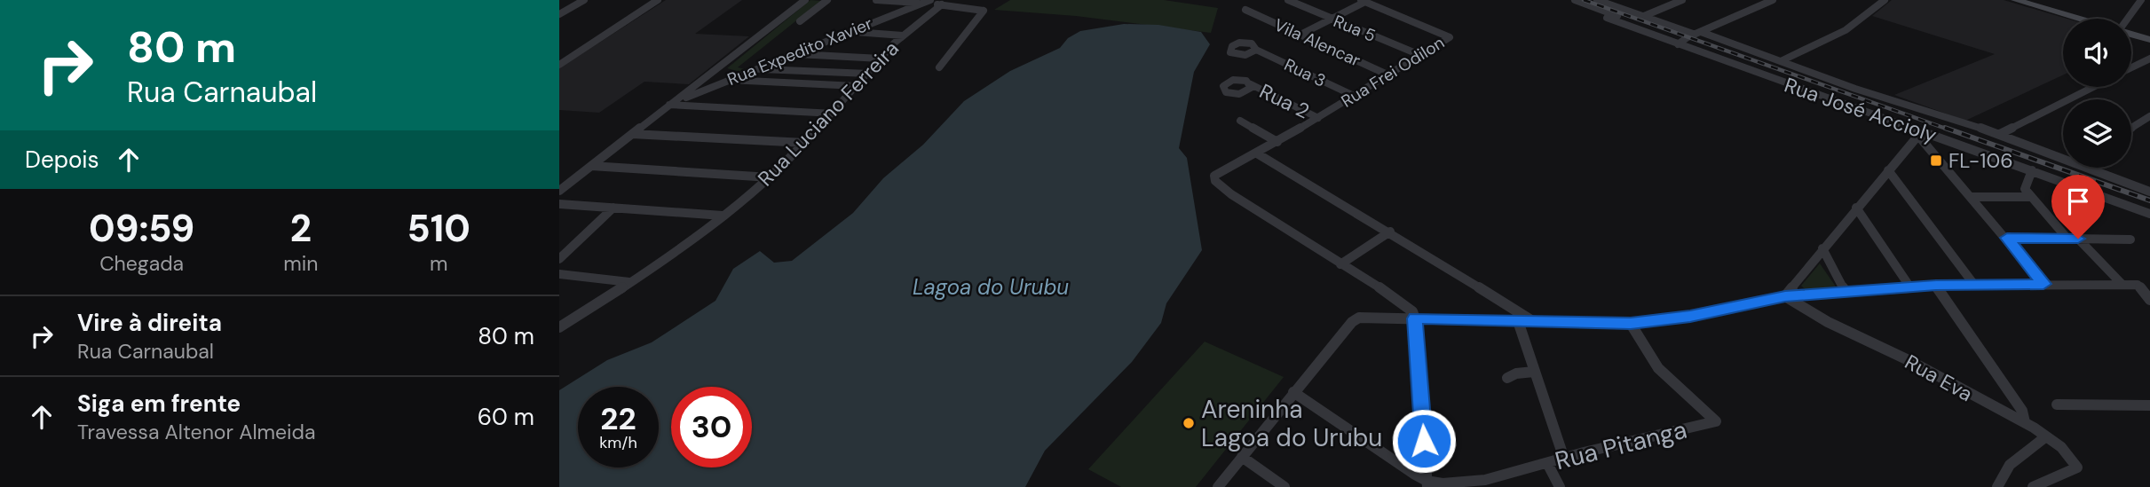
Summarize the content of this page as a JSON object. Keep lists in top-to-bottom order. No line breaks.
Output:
{"streets":{"street":["Rua 5","Vila Alencar","Rua Expedito Xavier","Rua Frei Odilon","Rua 3","Rua 2","Rua José Accioly","Rua Luciano Ferreira","Rua Eva","Rua Pitanga"]},"crossings":[["Rua 5","Rua Frei Odilon"],["Vila Alencar","Rua Frei Odilon"],["Rua Frei Odilon","Rua 3"],["Rua Frei Odilon","Rua 2"]],"water":["Lagoa do Urubu"],"places":{"transit":["FL-106"],"other":["Areninha Lagoa do Urubu"]},"page":{"turn":["80 m","Rua Carnaubal"],"then":"Depois","eta":["09:59","Chegada","2","min","510","m"],"list":[{"name":"Vire à direita","note":"Rua Carnaubal","value":"80 m"},{"name":"Siga em frente","note":"Travessa Altenor Almeida","value":"60 m"}],"speed":"22 km/h","limit":"30"}}
